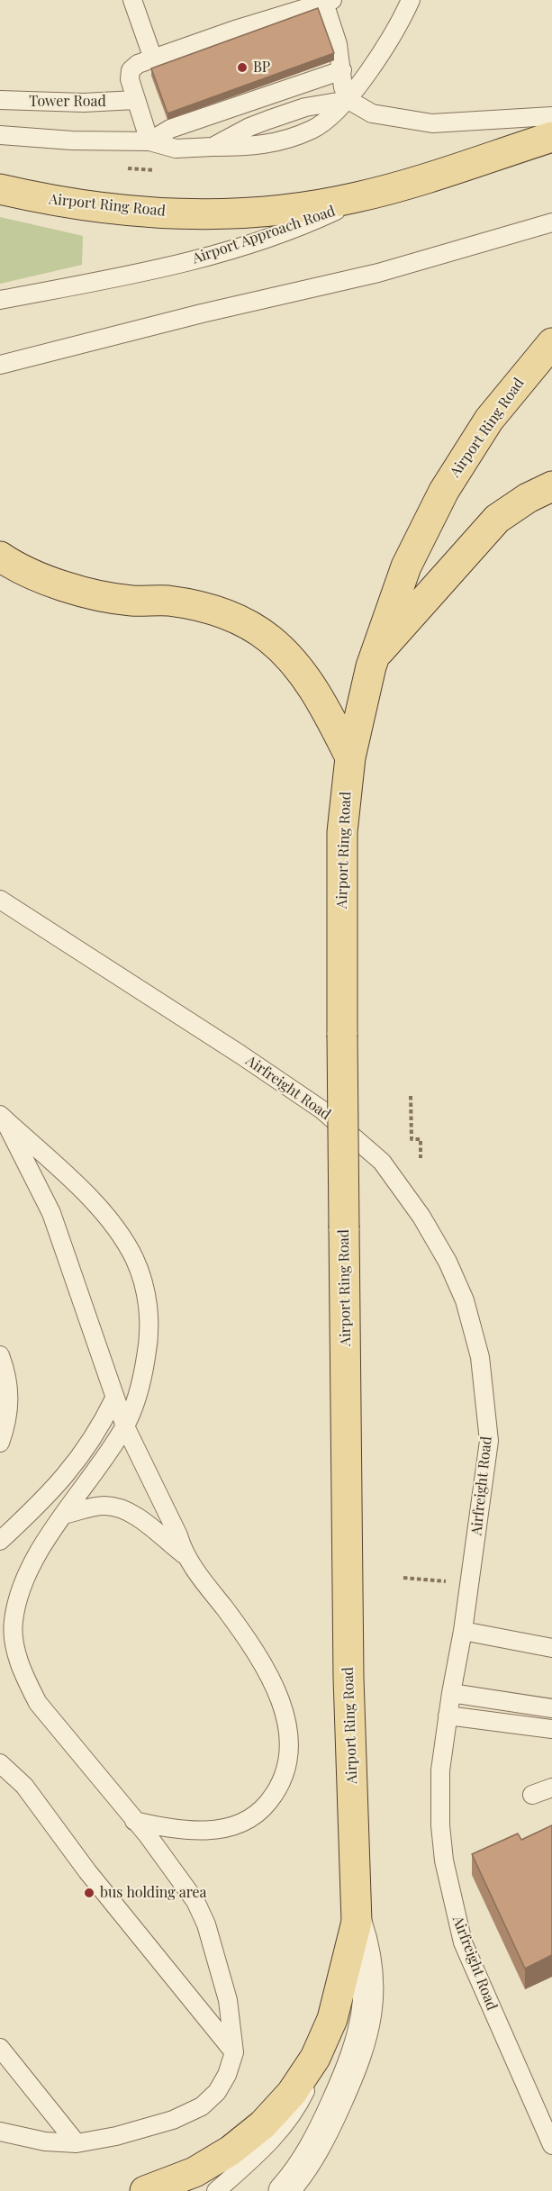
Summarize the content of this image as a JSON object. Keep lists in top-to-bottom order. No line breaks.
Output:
{"streets":{"main road":["Airport Ring Road","Airport Approach Road"],"lane":["Tower Road","Airfreight Road"]},"crossings":[["Airport Ring Road","Airport Approach Road"]],"places":["BP","bus holding area"]}
